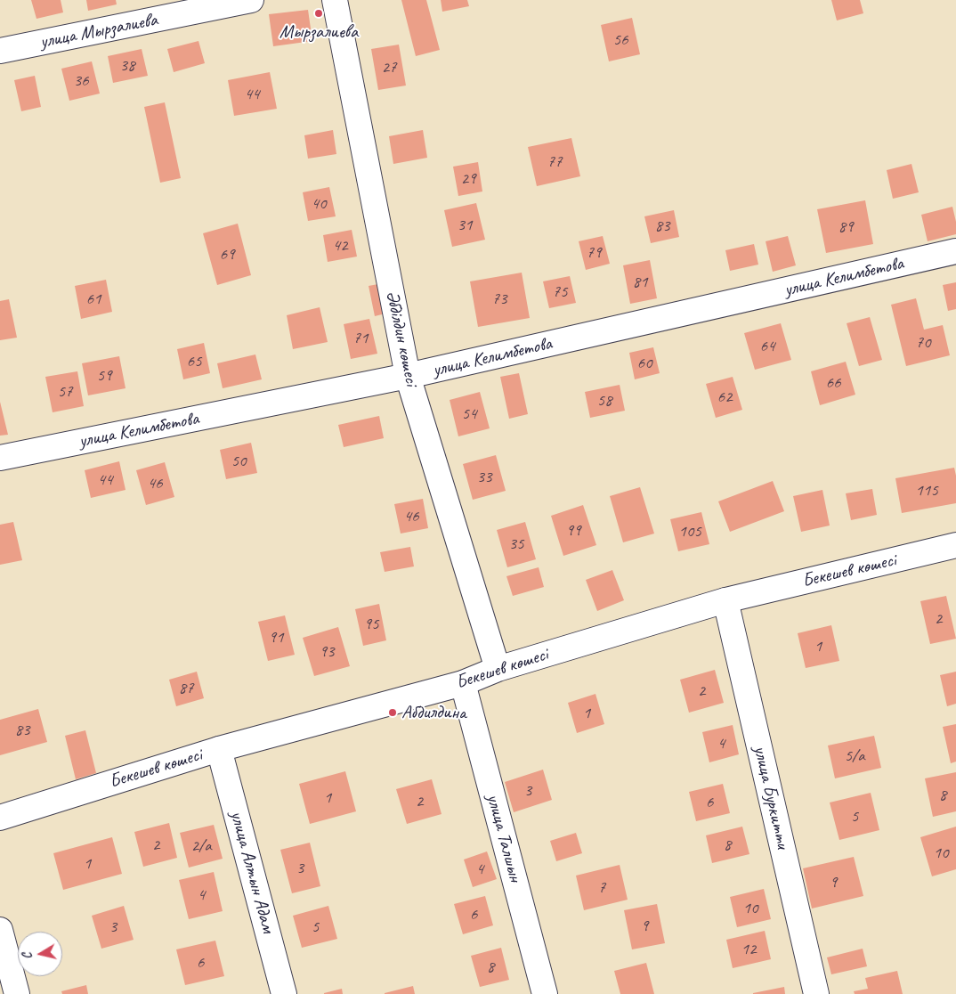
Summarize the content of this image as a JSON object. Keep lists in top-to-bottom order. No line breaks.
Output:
{"streets":{"street":["улица Мырзалиева","улица Келимбетова","Әбділдин көшесі","Бекешев көшесі","улица Буркитти","улица Талшын","улица Алтын Адам"]},"crossings":[["улица Келимбетова","Әбділдин көшесі"],["Әбділдин көшесі","Бекешев көшесі"],["Бекешев көшесі","улица Буркитти"],["Бекешев көшесі","улица Талшын"],["Бекешев көшесі","улица Алтын Адам"]],"places":["Мырзалиева","Абдилдина"],"house_numbers":["56","38","27","36","44","77","29","40","31","83","89","42","79","69","81","75","61","73","71","70","64","65","60","59","66","57","62","58","54","50","33","44","46","115","46","99","105","35","2","95","91","1","93","87","2","1","83","4","5/а","3","8","1","2","6","5","2","8","2/а","10","1","3","4","9","7","4","10","6","9","3","5","12","6","8"],"north":"left"}
